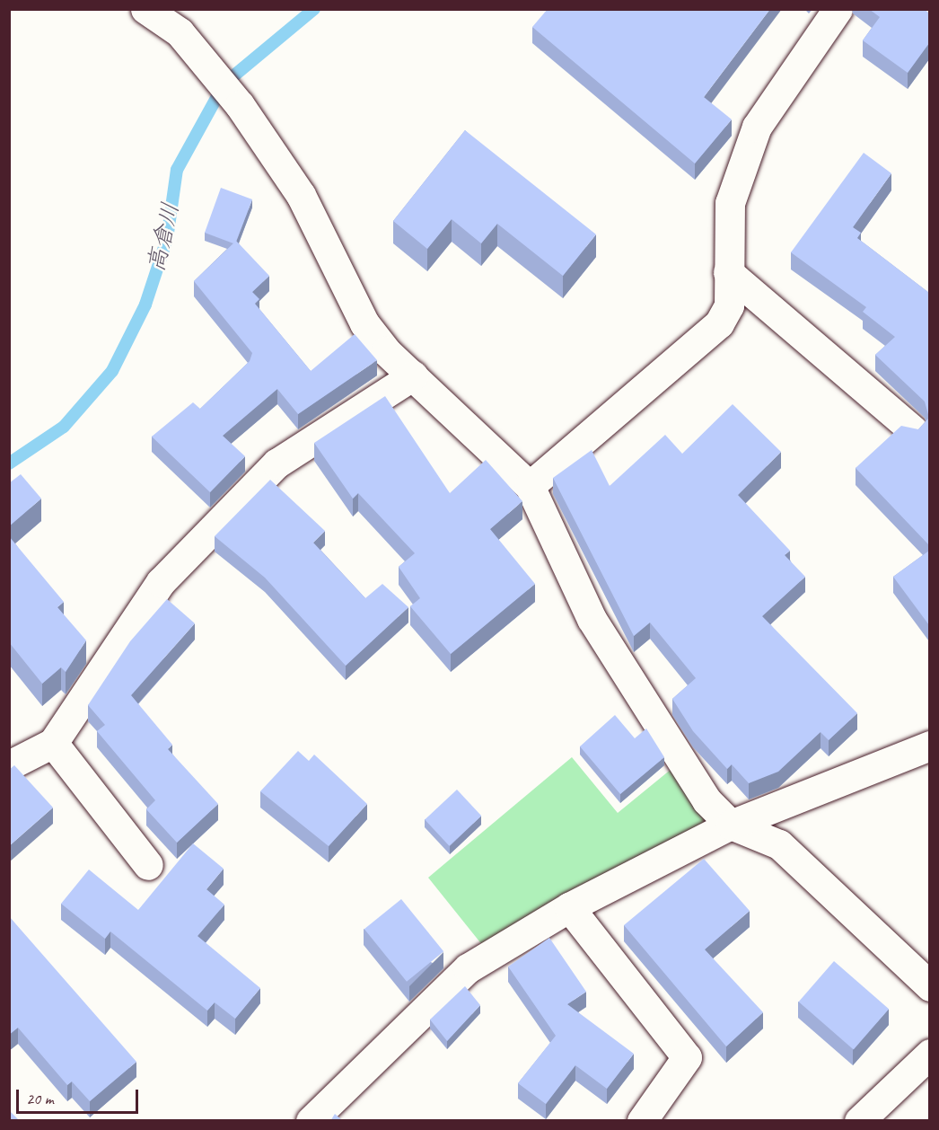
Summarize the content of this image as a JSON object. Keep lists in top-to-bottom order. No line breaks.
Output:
{"water":["高倉川"],"scale_bar":"20 m"}
